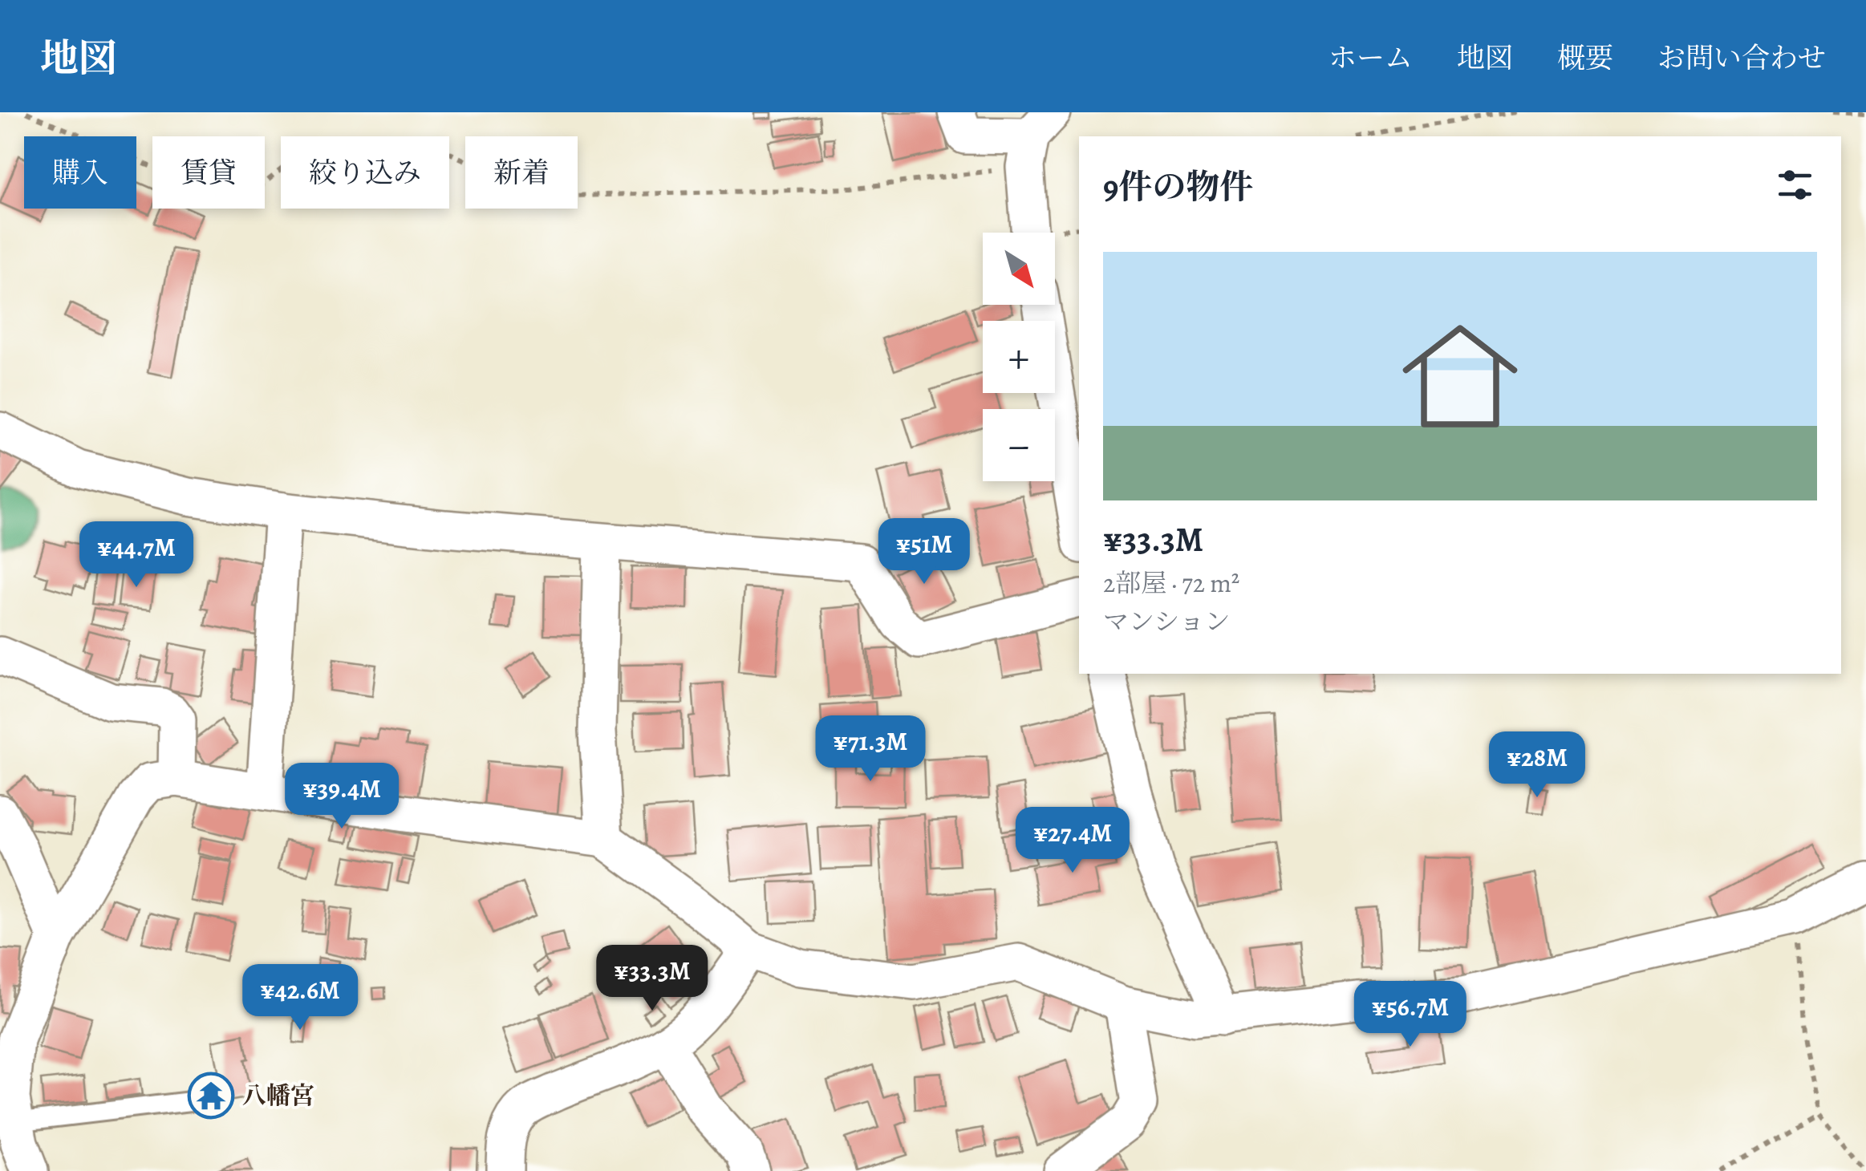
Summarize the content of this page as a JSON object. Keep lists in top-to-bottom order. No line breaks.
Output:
{"places":{"temple":["八幡宮"]},"north":"bottom right","page":{"header":"地図","nav":["ホーム","地図","概要","お問い合わせ"],"chip":["購入","賃貸","絞り込み","新着"],"heading":"9件の物件","map_buttons":["+","−"],"list":[{"name":"¥33.3M","note":"2部屋 · 72 m² · マンション"}],"price":["¥51M","¥44.7M","¥71.3M","¥28M","¥39.4M","¥27.4M","¥33.3M","¥42.6M","¥56.7M"]}}
